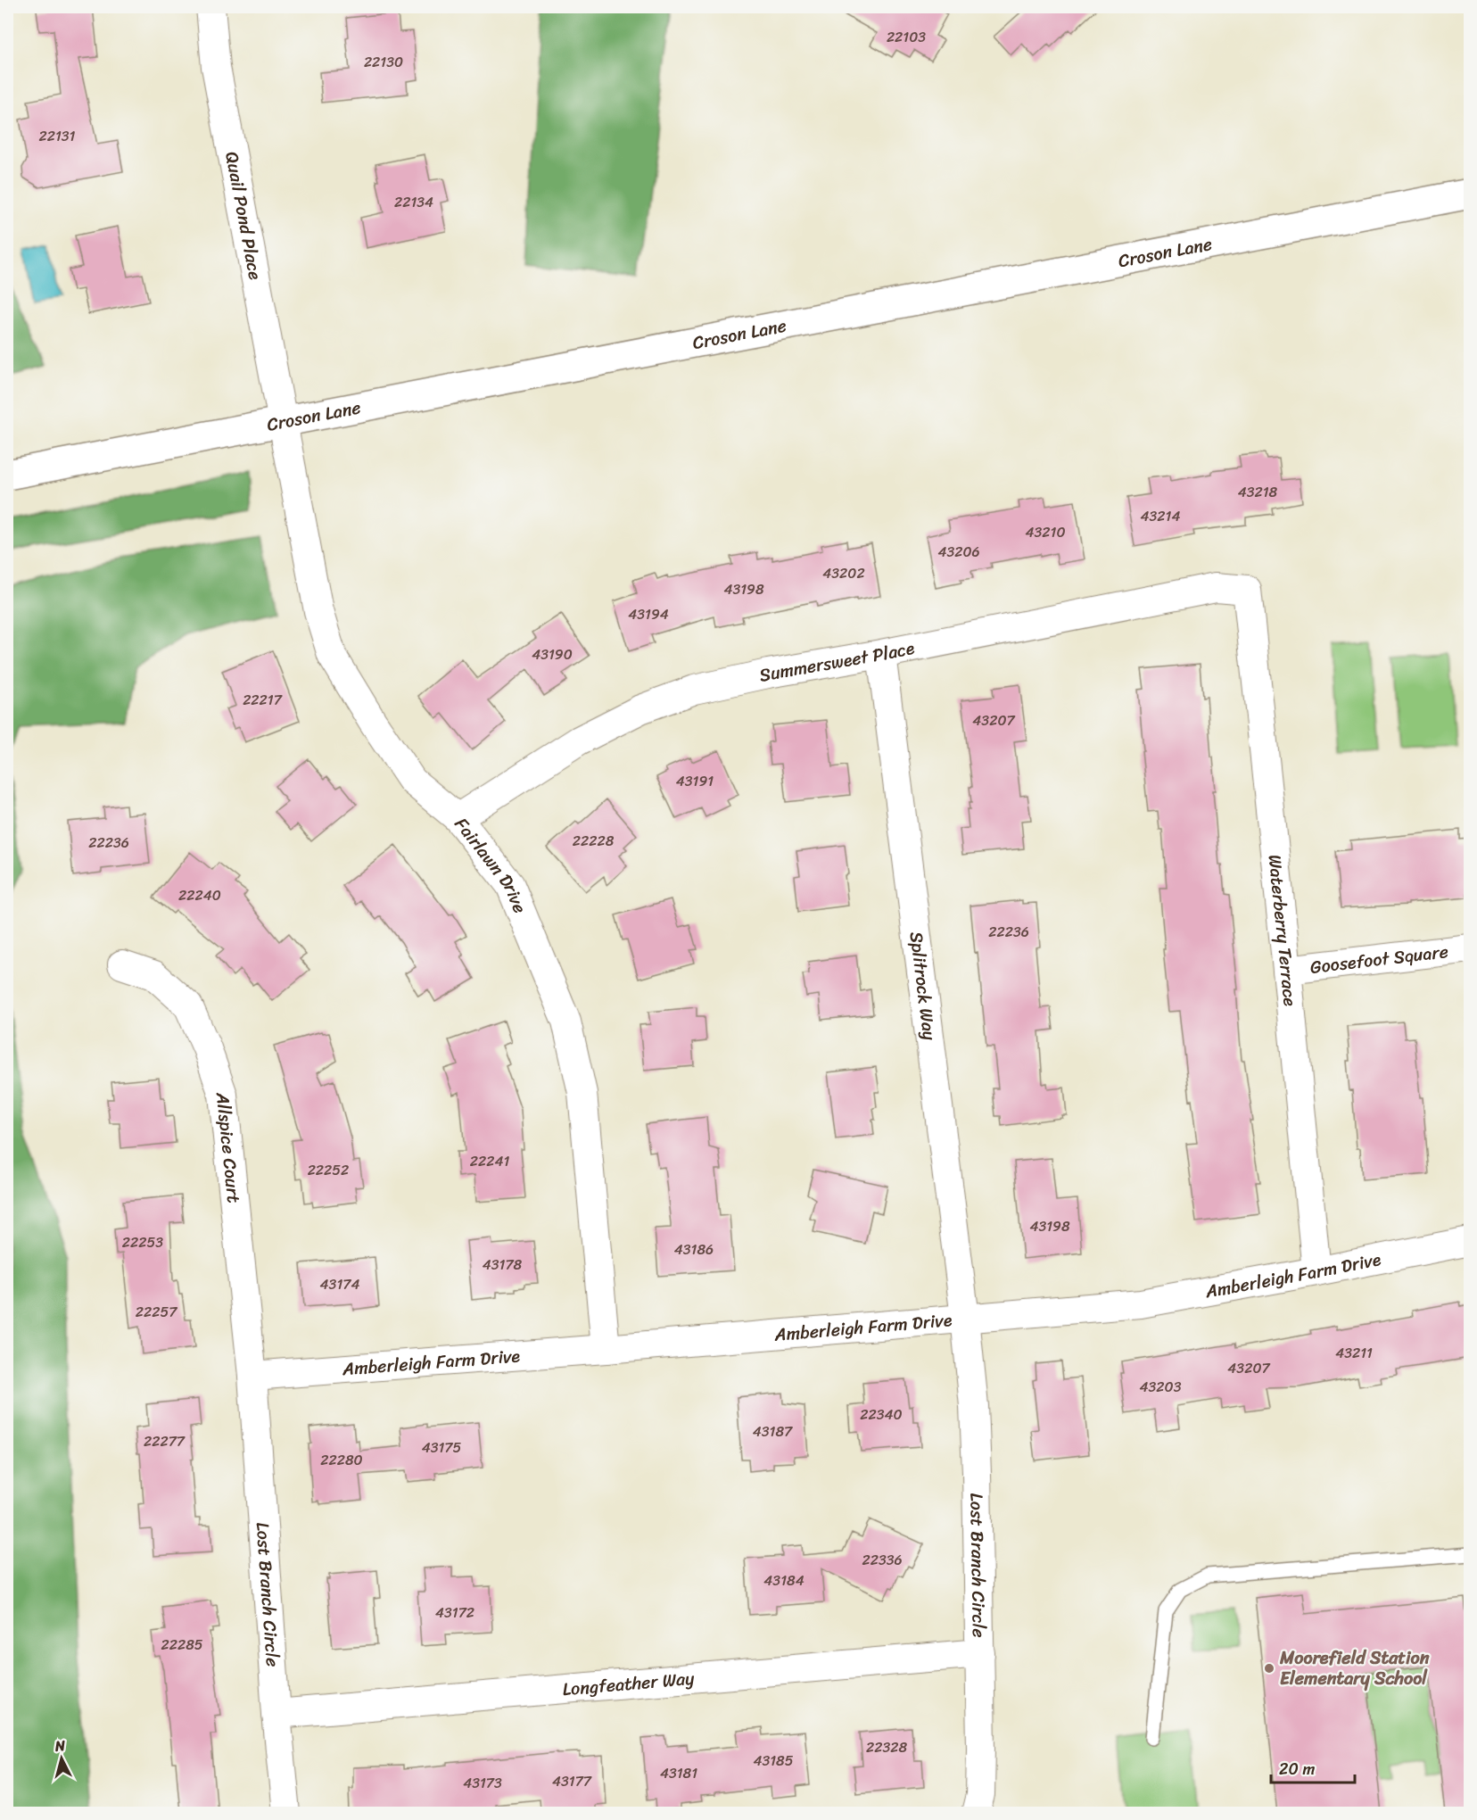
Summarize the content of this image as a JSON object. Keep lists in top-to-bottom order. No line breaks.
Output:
{"streets":{"main road":["Croson Lane"],"street":["Quail Pond Place","Summersweet Place","Fairlawn Drive","Waterberry Terrace","Goosefoot Square","Splitrock Way","Allspice Court","Amberleigh Farm Drive","Lost Branch Circle","Longfeather Way"]},"crossings":[["Quail Pond Place","Croson Lane"],["Quail Pond Place","Fairlawn Drive"],["Croson Lane","Fairlawn Drive"],["Summersweet Place","Fairlawn Drive"],["Summersweet Place","Waterberry Terrace"],["Summersweet Place","Splitrock Way"],["Fairlawn Drive","Amberleigh Farm Drive"],["Waterberry Terrace","Goosefoot Square"],["Waterberry Terrace","Amberleigh Farm Drive"],["Splitrock Way","Amberleigh Farm Drive"],["Splitrock Way","Lost Branch Circle"],["Allspice Court","Amberleigh Farm Drive"],["Allspice Court","Lost Branch Circle"],["Amberleigh Farm Drive","Lost Branch Circle"],["Lost Branch Circle","Longfeather Way"]],"places":["Moorefield Station Elementary School"],"house_numbers":["22103","22130","22131","22134","43218","43214","43210","43206","43202","43198","43194","43190","22217","43207","43191","22228","22236","22240","22236","22241","22252","43198","22253","43186","43178","43174","22257","43211","43207","43203","22340","43187","22277","43175","22280","22336","43184","43172","22285","22328","43185","43181","43177","43173"],"scale_bar":"20 m","north":"top"}
